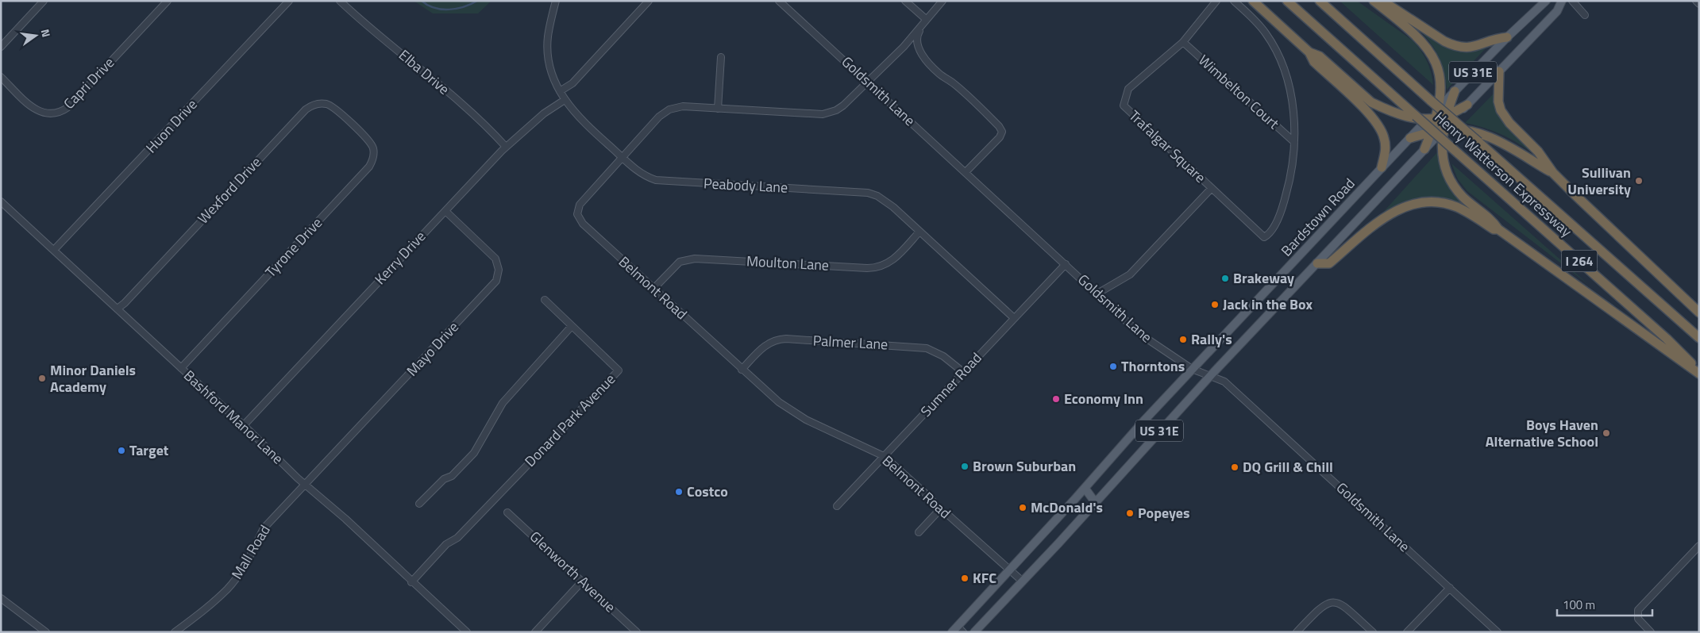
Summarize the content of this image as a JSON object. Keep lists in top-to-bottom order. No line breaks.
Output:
{"streets":{"highway":["Henry Watterson Expressway","I 264"],"main road":["US 31E","Bardstown Road"],"street":["Elba Drive","Capri Drive","Goldsmith Lane","Wimbelton Court","Huon Drive","Trafalgar Square","Peabody Lane","Wexford Drive","Tyrone Drive","Kerry Drive","Moulton Lane","Belmont Road","Palmer Lane","Mayo Drive","Sumner Road","Bashford Manor Lane","Donard Park Avenue","Mall Road","Glenworth Avenue"]},"crossings":[["Elba Drive","Kerry Drive"],["US 31E","Goldsmith Lane"],["US 31E","Belmont Road"],["Goldsmith Lane","Trafalgar Square"],["Goldsmith Lane","Bardstown Road"],["Goldsmith Lane","Belmont Road"],["Goldsmith Lane","Sumner Road"],["Wimbelton Court","Trafalgar Square"],["Huon Drive","Bashford Manor Lane"],["Peabody Lane","Kerry Drive"],["Peabody Lane","Moulton Lane"],["Peabody Lane","Belmont Road"],["Peabody Lane","Sumner Road"],["Wexford Drive","Tyrone Drive"],["Wexford Drive","Bashford Manor Lane"],["Bardstown Road","Belmont Road"],["Tyrone Drive","Bashford Manor Lane"],["Kerry Drive","Mayo Drive"],["Kerry Drive","Bashford Manor Lane"],["Moulton Lane","Belmont Road"],["Belmont Road","Palmer Lane"],["Belmont Road","Sumner Road"],["Palmer Lane","Sumner Road"],["Mayo Drive","Bashford Manor Lane"],["Mayo Drive","Mall Road"],["Bashford Manor Lane","Donard Park Avenue"],["Bashford Manor Lane","Mall Road"]],"places":["Sullivan University","Brakeway","Jack in the Box","Rally's","Thorntons","Minor Daniels Academy","Economy Inn","Boys Haven Alternative School","Target","Brown Suburban","DQ Grill & Chill","Costco","McDonald's","Popeyes","KFC"],"scale_bar":"100 m","north":"right"}
